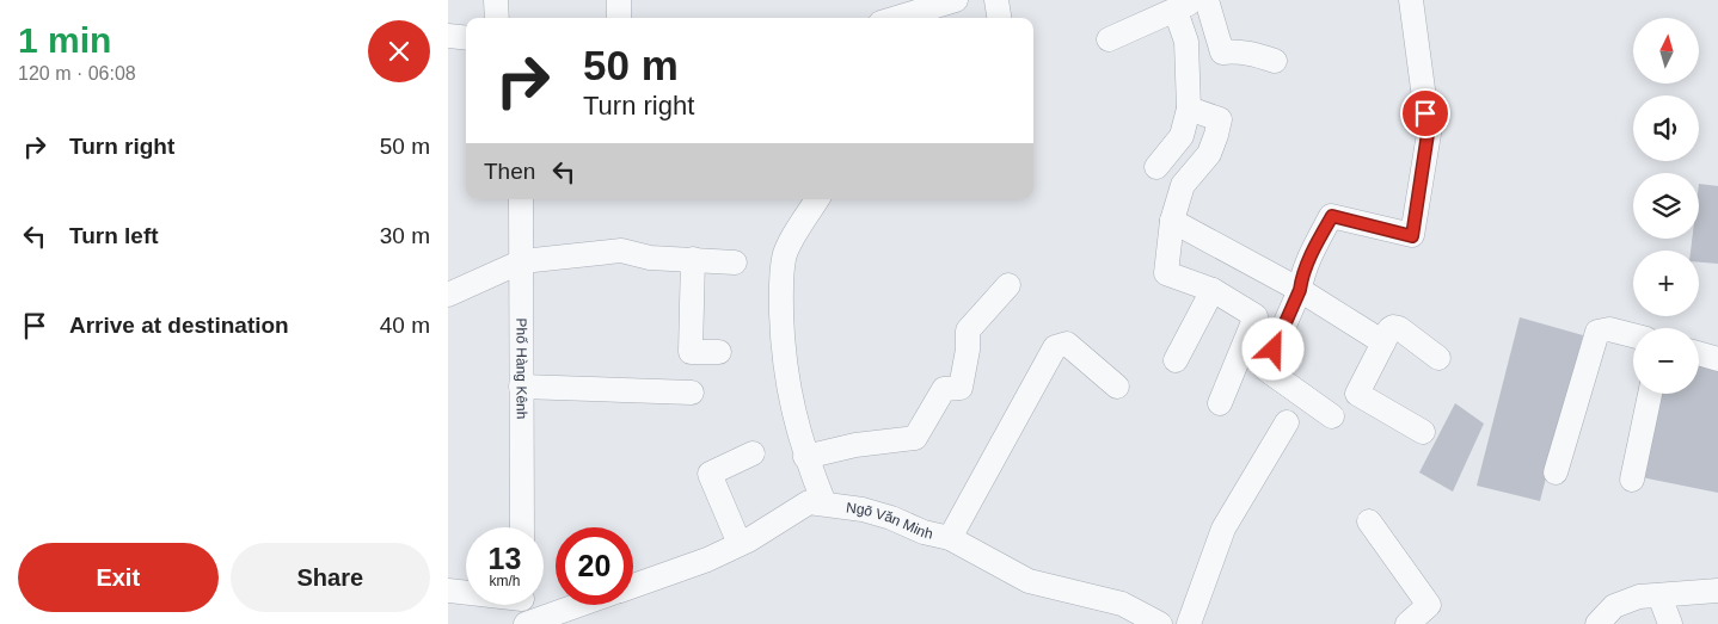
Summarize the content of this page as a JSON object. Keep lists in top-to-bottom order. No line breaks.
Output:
{"streets":{"street":["Phố Hàng Kênh","Ngõ Văn Minh"]},"north":"top","page":{"heading":["1 min","120 m · 06:08"],"map_buttons":["+","−"],"turn":["50 m","Turn right"],"list":[{"name":"Turn right","value":"50 m"},{"name":"Turn left","value":"30 m"},{"name":"Arrive at destination","value":"40 m"}],"then":"Then","speed":"13 km/h","limit":"20","buttons":["Exit","Share"]}}
